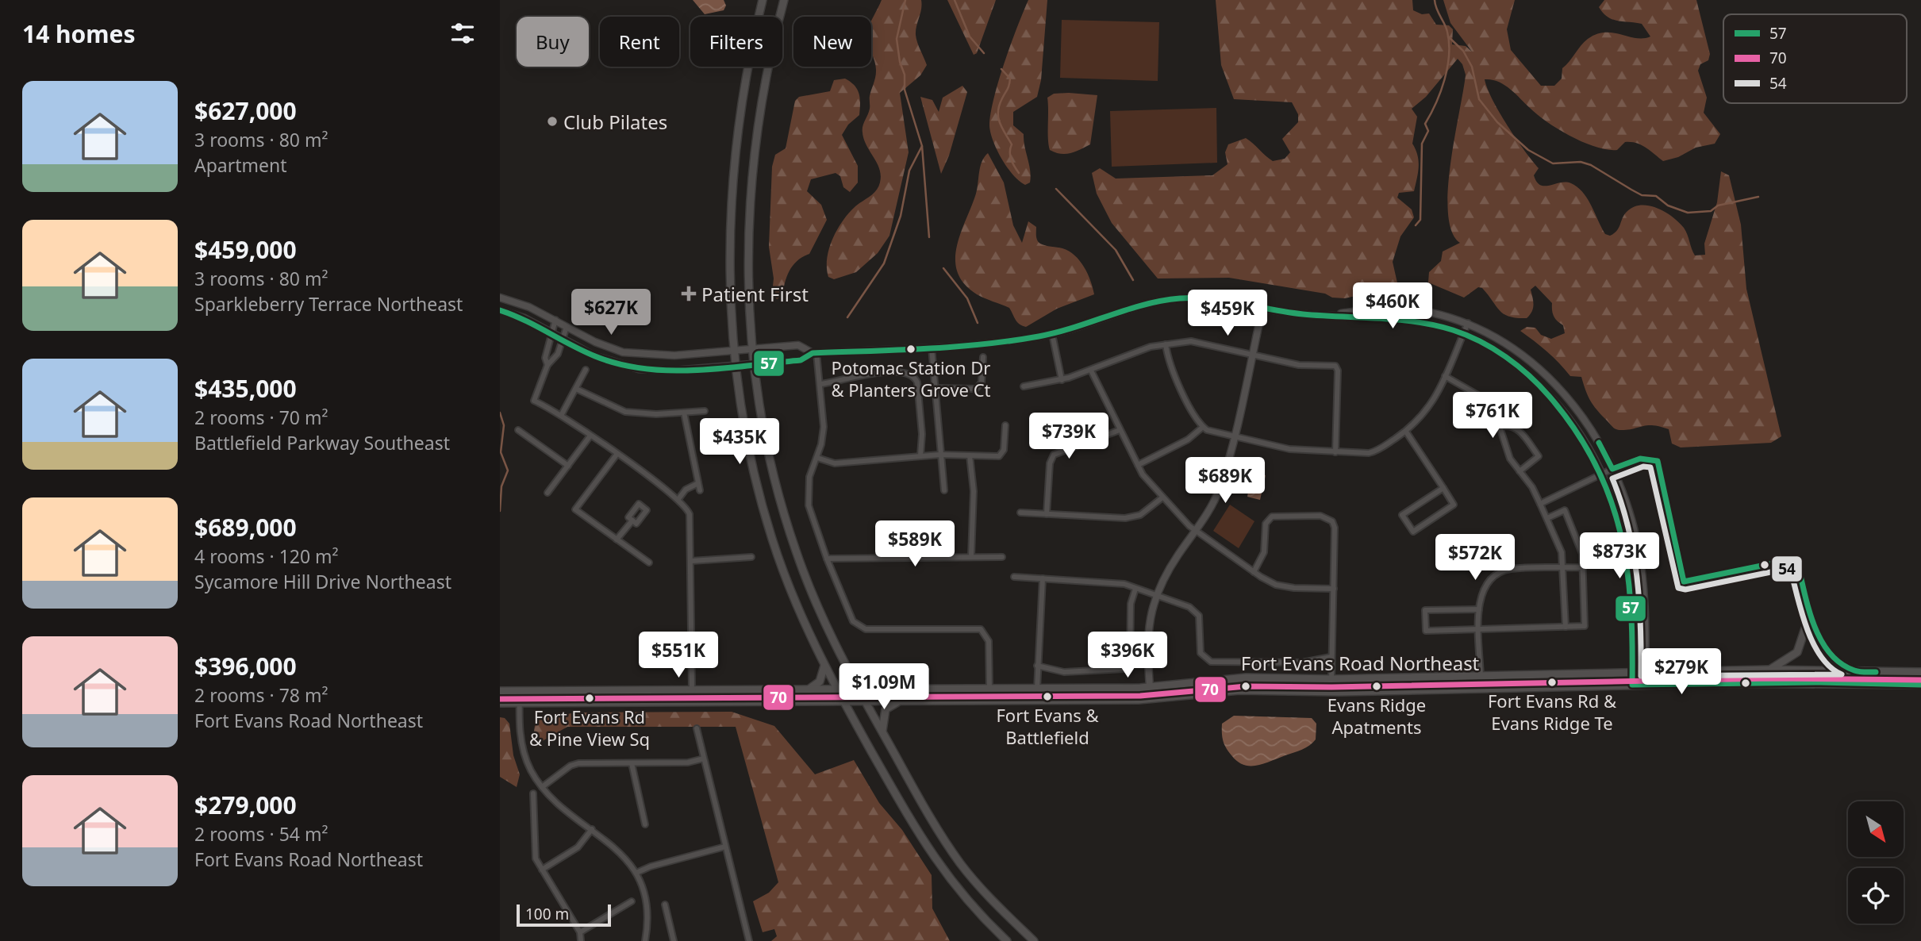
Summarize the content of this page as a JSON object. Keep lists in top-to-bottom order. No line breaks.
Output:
{"streets":{"main road":["Fort Evans Road Northeast"]},"places":{"other":["Club Pilates","Potomac Station Dr & Planters Grove Ct","Fort Evans Rd & Evans Ridge Te","Evans Ridge Apatments","Fort Evans & Battlefield","Fort Evans Rd & Pine View Sq"],"health":["Patient First"]},"lines":["transit line 57","transit line 54","transit line 70"],"legend":["57","70","54"],"scale_bar":"100 m","north":"bottom right","page":{"heading":"14 homes","chip":["Buy","Rent","Filters","New"],"list":[{"name":"$627,000","note":"3 rooms · 80 m² · Apartment"},{"name":"$459,000","note":"3 rooms · 80 m² · Sparkleberry Terrace Northeast"},{"name":"$435,000","note":"2 rooms · 70 m² · Battlefield Parkway Southeast"},{"name":"$689,000","note":"4 rooms · 120 m² · Sycamore Hill Drive Northeast"},{"name":"$396,000","note":"2 rooms · 78 m² · Fort Evans Road Northeast"},{"name":"$279,000","note":"2 rooms · 54 m² · Fort Evans Road Northeast"}],"price":["$460K","$627K","$459K","$761K","$739K","$435K","$689K","$589K","$873K","$572K","$551K","$396K","$279K","$1.09M"],"scale":"100 m"}}
